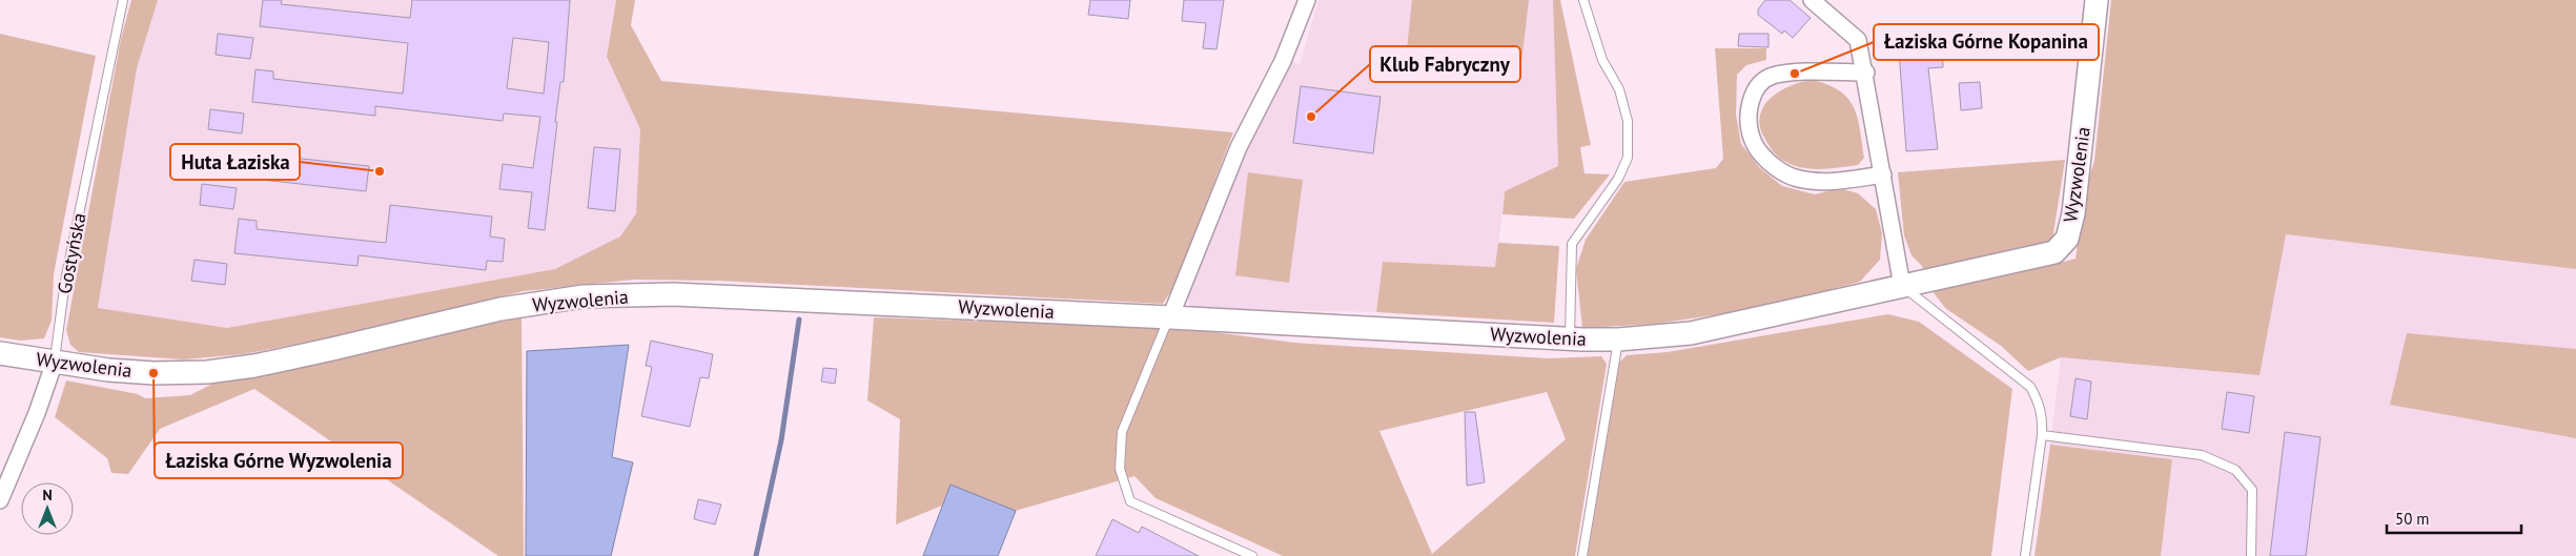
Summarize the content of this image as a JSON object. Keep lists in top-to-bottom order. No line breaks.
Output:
{"streets":{"street":["Wyzwolenia","Gostyńska"]},"crossings":[["Wyzwolenia","Gostyńska"]],"places":["Łaziska Górne Kopanina","Klub Fabryczny","Huta Łaziska","Łaziska Górne Wyzwolenia"],"scale_bar":"50 m","north":"top"}
